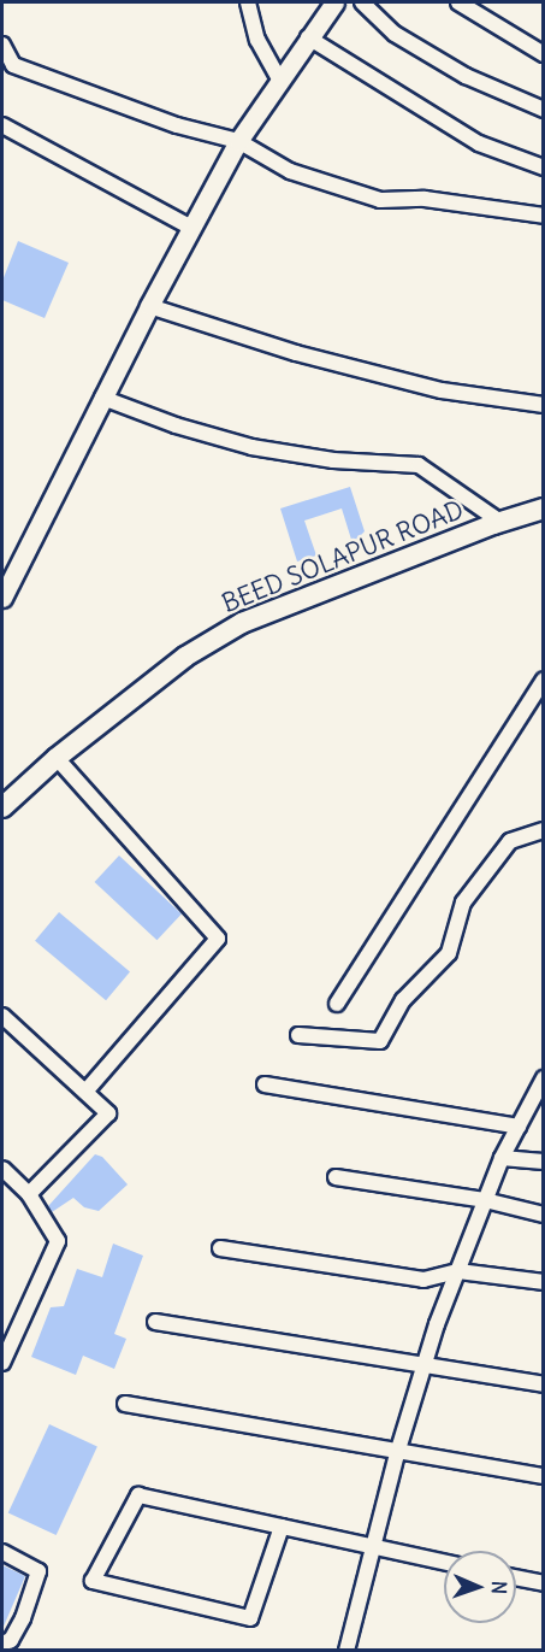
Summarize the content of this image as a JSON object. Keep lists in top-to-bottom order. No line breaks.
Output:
{"streets":{"main road":["BEED SOLAPUR ROAD"]},"north":"right"}
